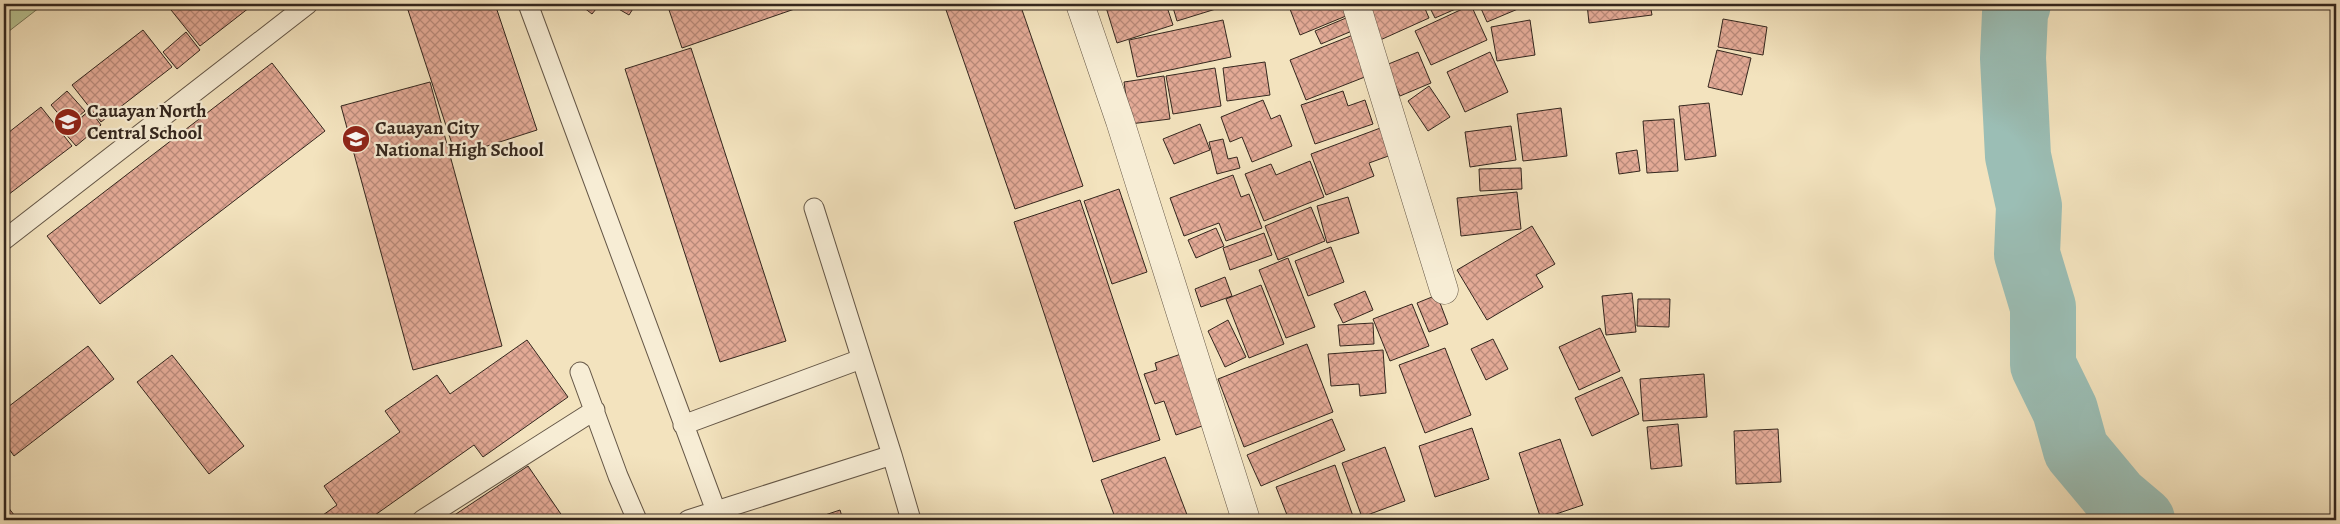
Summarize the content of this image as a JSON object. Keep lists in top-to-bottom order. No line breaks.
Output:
{"places":{"school or university":["Cauayan North Central School","Cauayan City National High School"]}}
